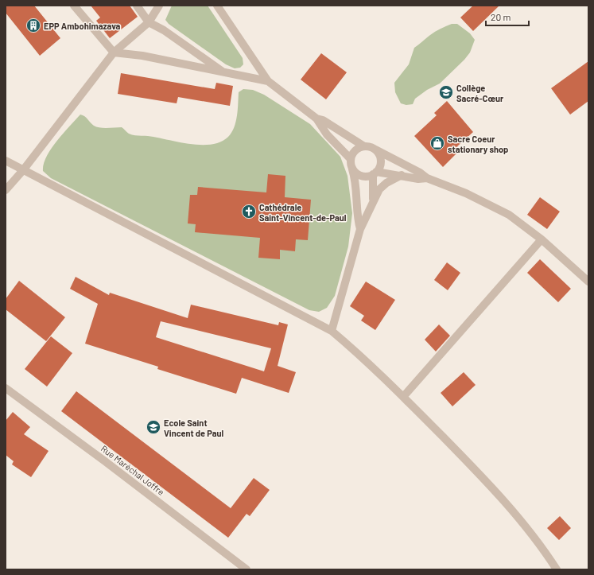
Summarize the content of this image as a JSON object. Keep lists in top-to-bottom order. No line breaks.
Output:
{"streets":{"street":["Rue Maréchal Joffre"]},"places":{"building":["EPP Ambohimazava"],"school or university":["Collège Sacré-Cœur","Ecole Saint Vincent de Paul"],"shop":["Sacre Coeur stationary shop"],"church":["Cathédrale Saint-Vincent-de-Paul"]},"scale_bar":"20 m"}
